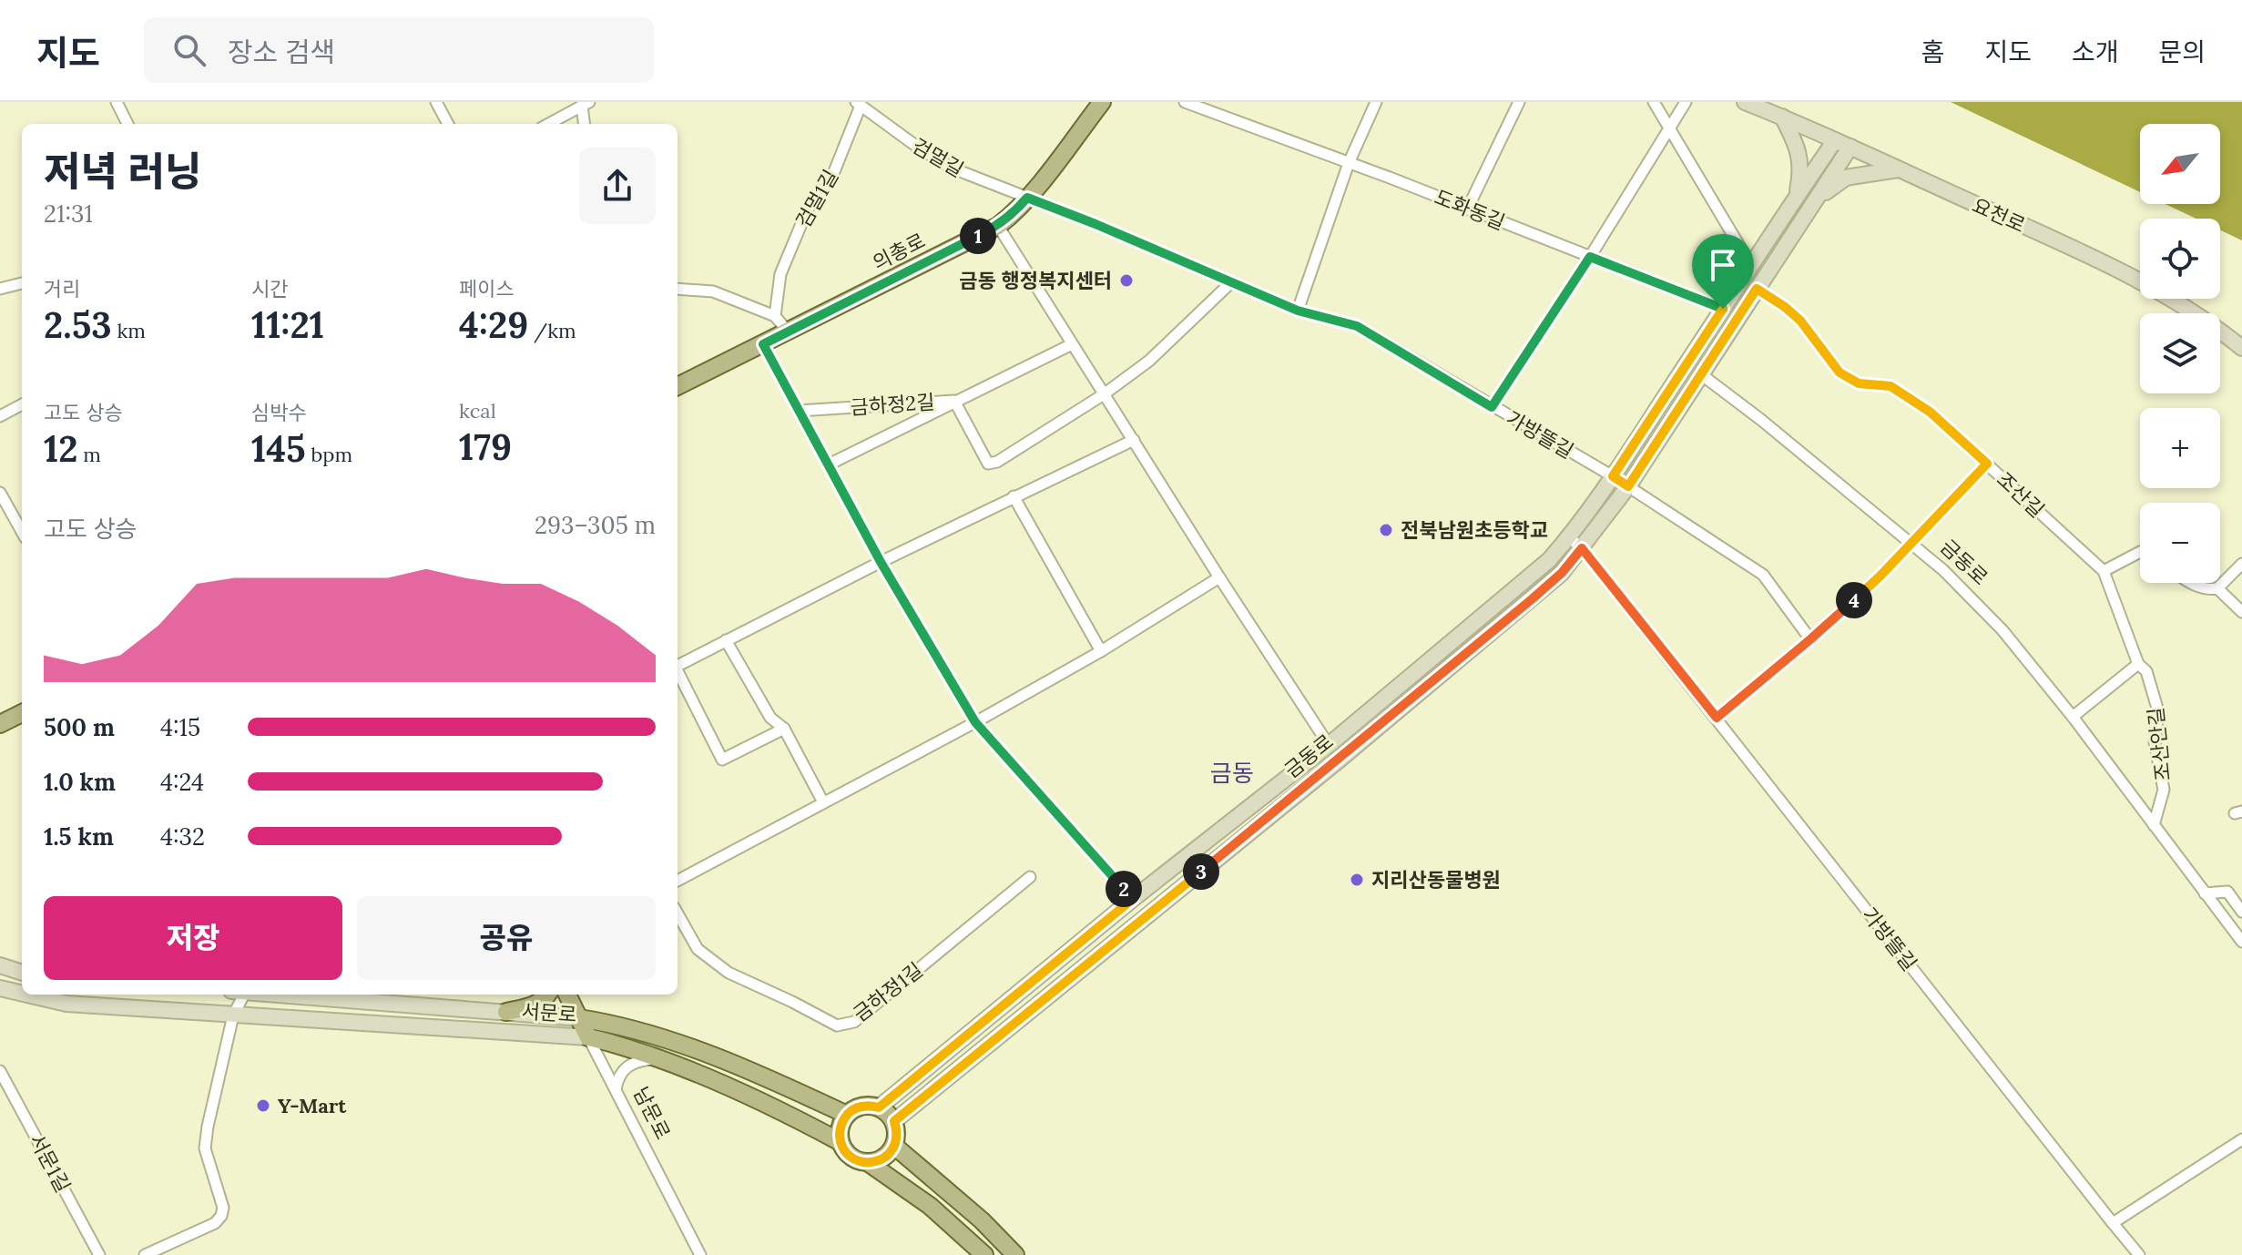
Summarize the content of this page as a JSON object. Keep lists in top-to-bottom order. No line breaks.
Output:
{"streets":{"main road":["의총로","금동로","서문로","남문로"],"street":["검멀길","검멀1길","도화동길","요천로","금하정2길","가방뜰길","조산길","조산안길","금하정1길","서문1길"]},"crossings":[["검멀길","검멀1길"],["검멀길","의총로"],["검멀길","가방뜰길"],["도화동길","금동로"],["요천로","금동로"],["의총로","가방뜰길"],["가방뜰길","금동로"],["조산길","금동로"],["조산길","조산안길"],["금동로","조산안길"],["금동로","서문로"],["서문로","남문로"]],"districts":["금동"],"places":["금동 행정복지센터","전북남원초등학교","지리산동물병원","Y-Mart"],"north":"bottom left","page":{"header":"지도","search":"장소 검색","nav":["홈","지도","소개","문의"],"map_buttons":["+","−"],"heading":["저녁 러닝","21:31"],"pins":["1","4","3","2"],"stats":[["거리","2.53 km"],["시간","11:21"],["페이스","4:29 /km"],["고도 상승","12 m"],["심박수","145 bpm"],["kcal","179"]],"chart":["고도 상승","293–305 m"],"list":[{"name":"500 m","note":"4:15"},{"name":"1.0 km","note":"4:24"},{"name":"1.5 km","note":"4:32"}],"buttons":["저장","공유"]}}
